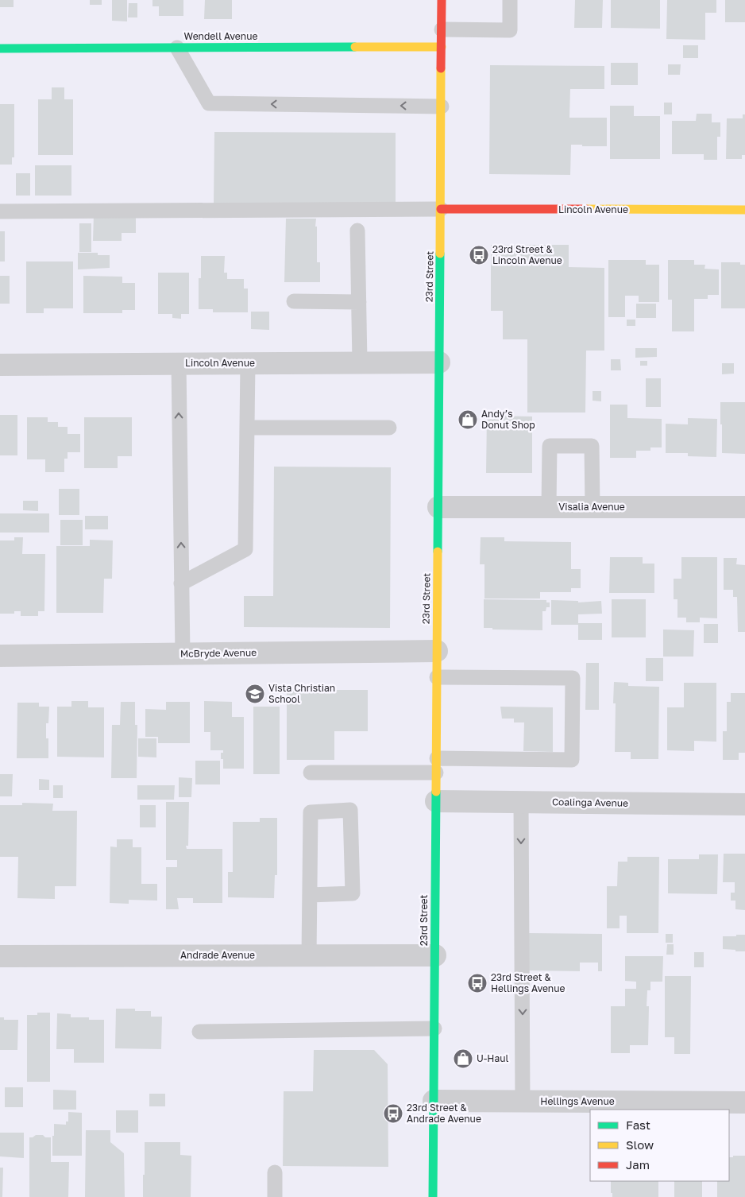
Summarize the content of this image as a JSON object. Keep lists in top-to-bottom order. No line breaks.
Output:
{"streets":{"main road":["Wendell Avenue","Lincoln Avenue","23rd Street"],"street":["Visalia Avenue","McBryde Avenue","Coalinga Avenue","Andrade Avenue","Hellings Avenue"]},"crossings":[["Wendell Avenue","23rd Street"],["Lincoln Avenue","23rd Street"],["23rd Street","Visalia Avenue"],["23rd Street","McBryde Avenue"],["23rd Street","Coalinga Avenue"],["23rd Street","Andrade Avenue"],["23rd Street","Hellings Avenue"]],"places":{"bus stop":["23rd Street & Lincoln Avenue","23rd Street & Hellings Avenue","23rd Street & Andrade Avenue"],"shop":["Andy’s Donut Shop","U-Haul"],"school or university":["Vista Christian School"]},"legend":["Fast","Slow","Jam"]}
